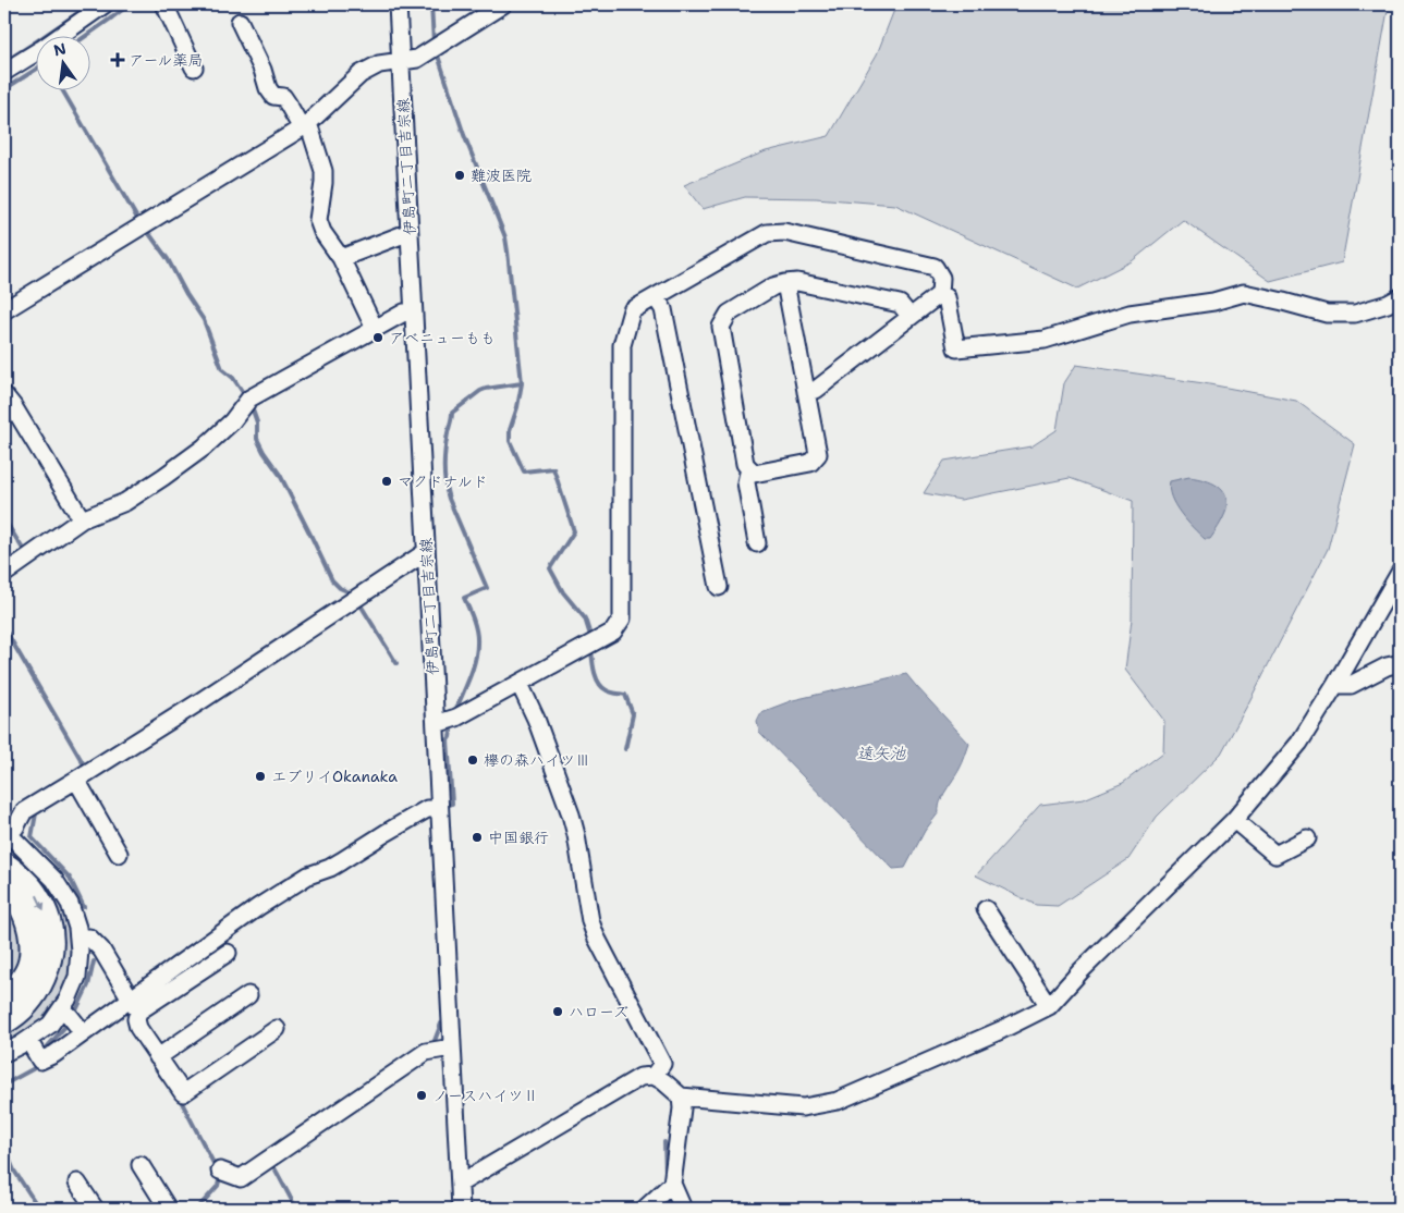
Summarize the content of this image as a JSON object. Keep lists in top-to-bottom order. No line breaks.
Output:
{"streets":{"street":["伊島町二丁目吉宗線"]},"water":["遠矢池"],"places":{"health":["アール薬局"],"other":["難波医院","アベニューもも","マクドナルド","欅の森ハイツⅢ","エブリイOkanaka","中国銀行","ハローズ","ノースハイツⅡ"]},"north":"top"}
